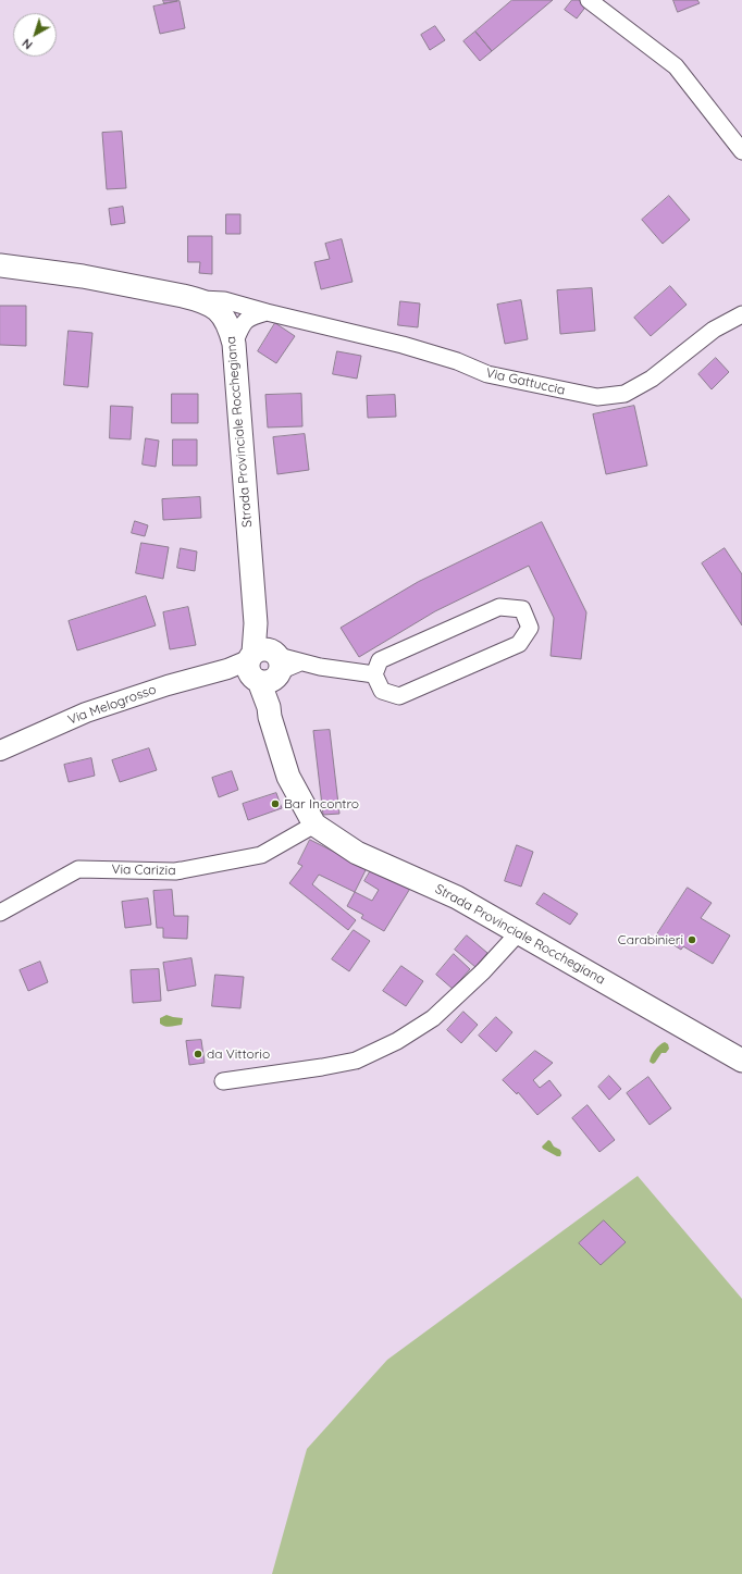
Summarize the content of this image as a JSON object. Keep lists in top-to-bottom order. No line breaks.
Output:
{"streets":{"main road":["Strada Provinciale Rocchegiana"],"street":["Via Gattuccia","Via Melogrosso","Via Carizia"]},"crossings":[["Via Gattuccia","Strada Provinciale Rocchegiana"],["Strada Provinciale Rocchegiana","Via Melogrosso"],["Strada Provinciale Rocchegiana","Via Carizia"]],"places":["Bar Incontro","Carabinieri","da Vittorio"],"north":"bottom left"}
